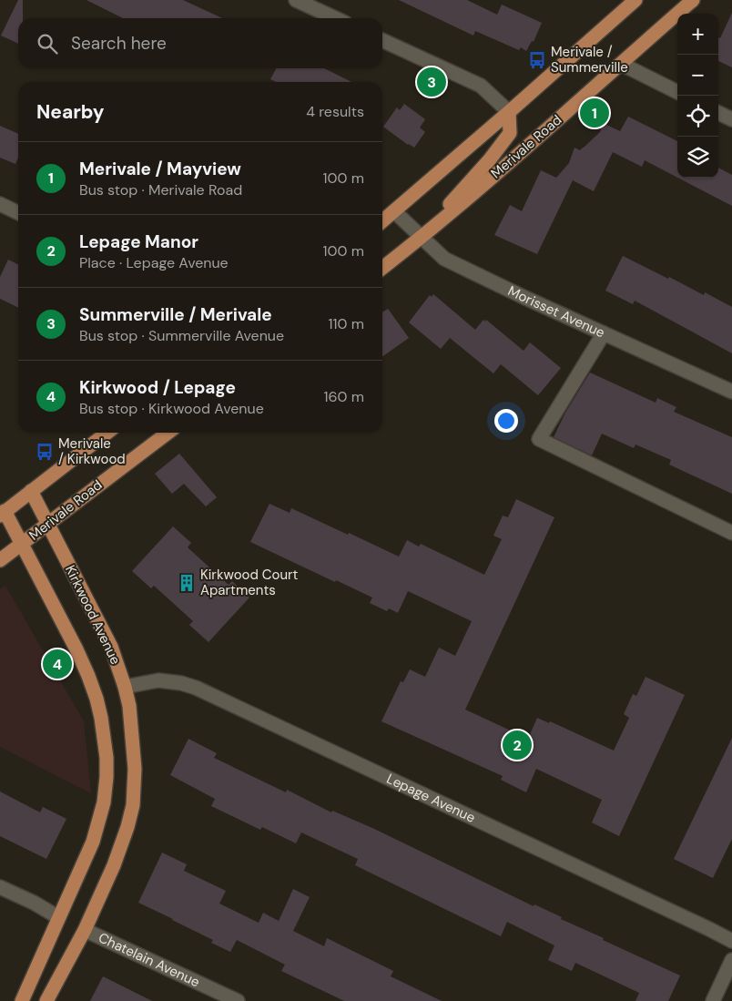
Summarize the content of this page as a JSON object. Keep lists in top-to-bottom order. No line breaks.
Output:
{"streets":{"main road":["Merivale Road","Kirkwood Avenue"],"street":["Morisset Avenue","Lepage Avenue","Chatelain Avenue"]},"crossings":[["Merivale Road","Morisset Avenue"],["Merivale Road","Kirkwood Avenue"],["Kirkwood Avenue","Lepage Avenue"],["Kirkwood Avenue","Chatelain Avenue"]],"places":{"bus stop":["Merivale / Summerville","Merivale / Kirkwood"],"building":["Kirkwood Court Apartments"]},"page":{"map_buttons":["+","−"],"search":"Search here","pins":["3","1","4","2"],"heading":["Nearby","4 results"],"list":[{"mark":"1","name":"Merivale / Mayview","note":"Bus stop · Merivale Road","value":"100 m"},{"mark":"2","name":"Lepage Manor","note":"Place · Lepage Avenue","value":"100 m"},{"mark":"3","name":"Summerville / Merivale","note":"Bus stop · Summerville Avenue","value":"110 m"},{"mark":"4","name":"Kirkwood / Lepage","note":"Bus stop · Kirkwood Avenue","value":"160 m"}]}}
